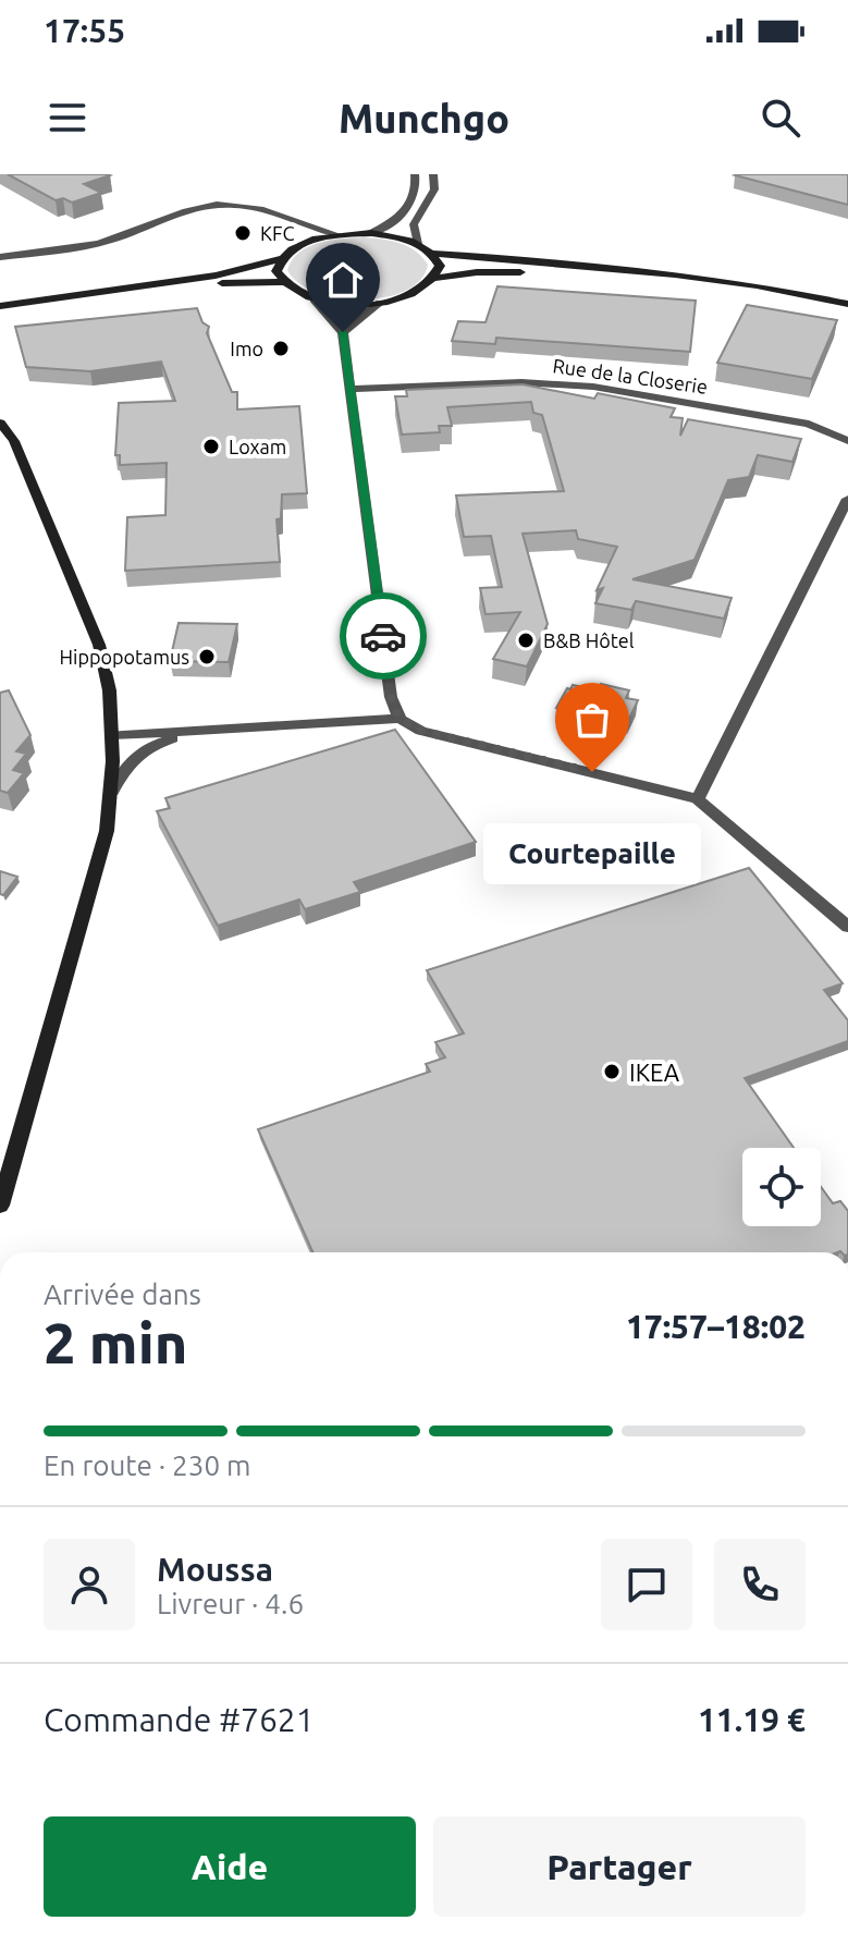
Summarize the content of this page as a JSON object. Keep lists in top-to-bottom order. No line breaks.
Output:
{"streets":{"street":["Rue de la Closerie"]},"places":["KFC","Imo","Loxam","B&B Hôtel","Hippopotamus","Courtepaille","IKEA"],"page":{"status":"17:55","header":"Munchgo","bubble":"Courtepaille","heading":["2 min","Arrivée dans","17:57–18:02"],"panel":["Moussa","Livreur · 4.6","Commande #7621","11.19 €"],"bar":"En route · 230 m","buttons":["Aide","Partager"]}}
